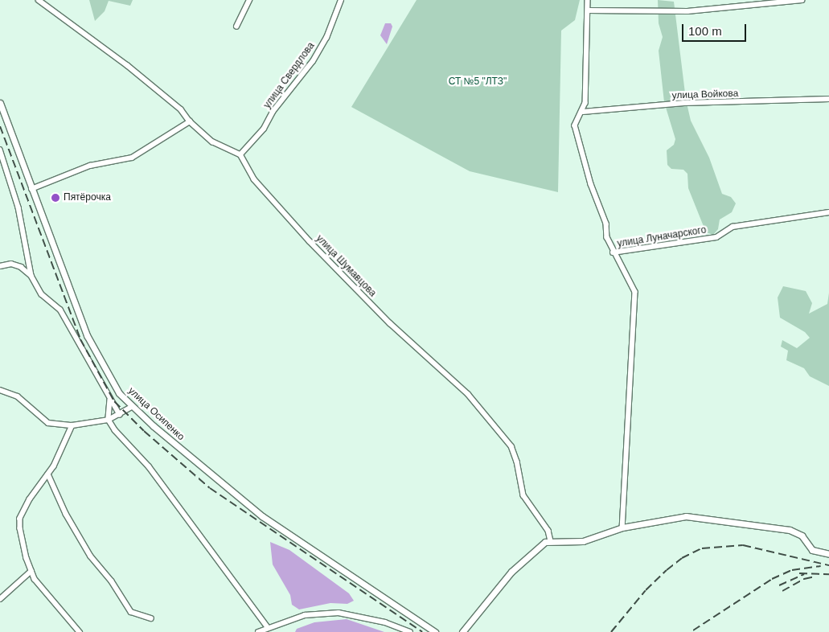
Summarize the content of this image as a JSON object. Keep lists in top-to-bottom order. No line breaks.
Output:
{"streets":{"street":["улица Свердлова","улица Войкова","улица Луначарского","улица Шумавцова","улица Осипенко"]},"crossings":[["улица Свердлова","улица Шумавцова"]],"parks":["СТ №5 \"ЛТЗ\""],"places":["Пятёрочка"],"scale_bar":"100 m"}
